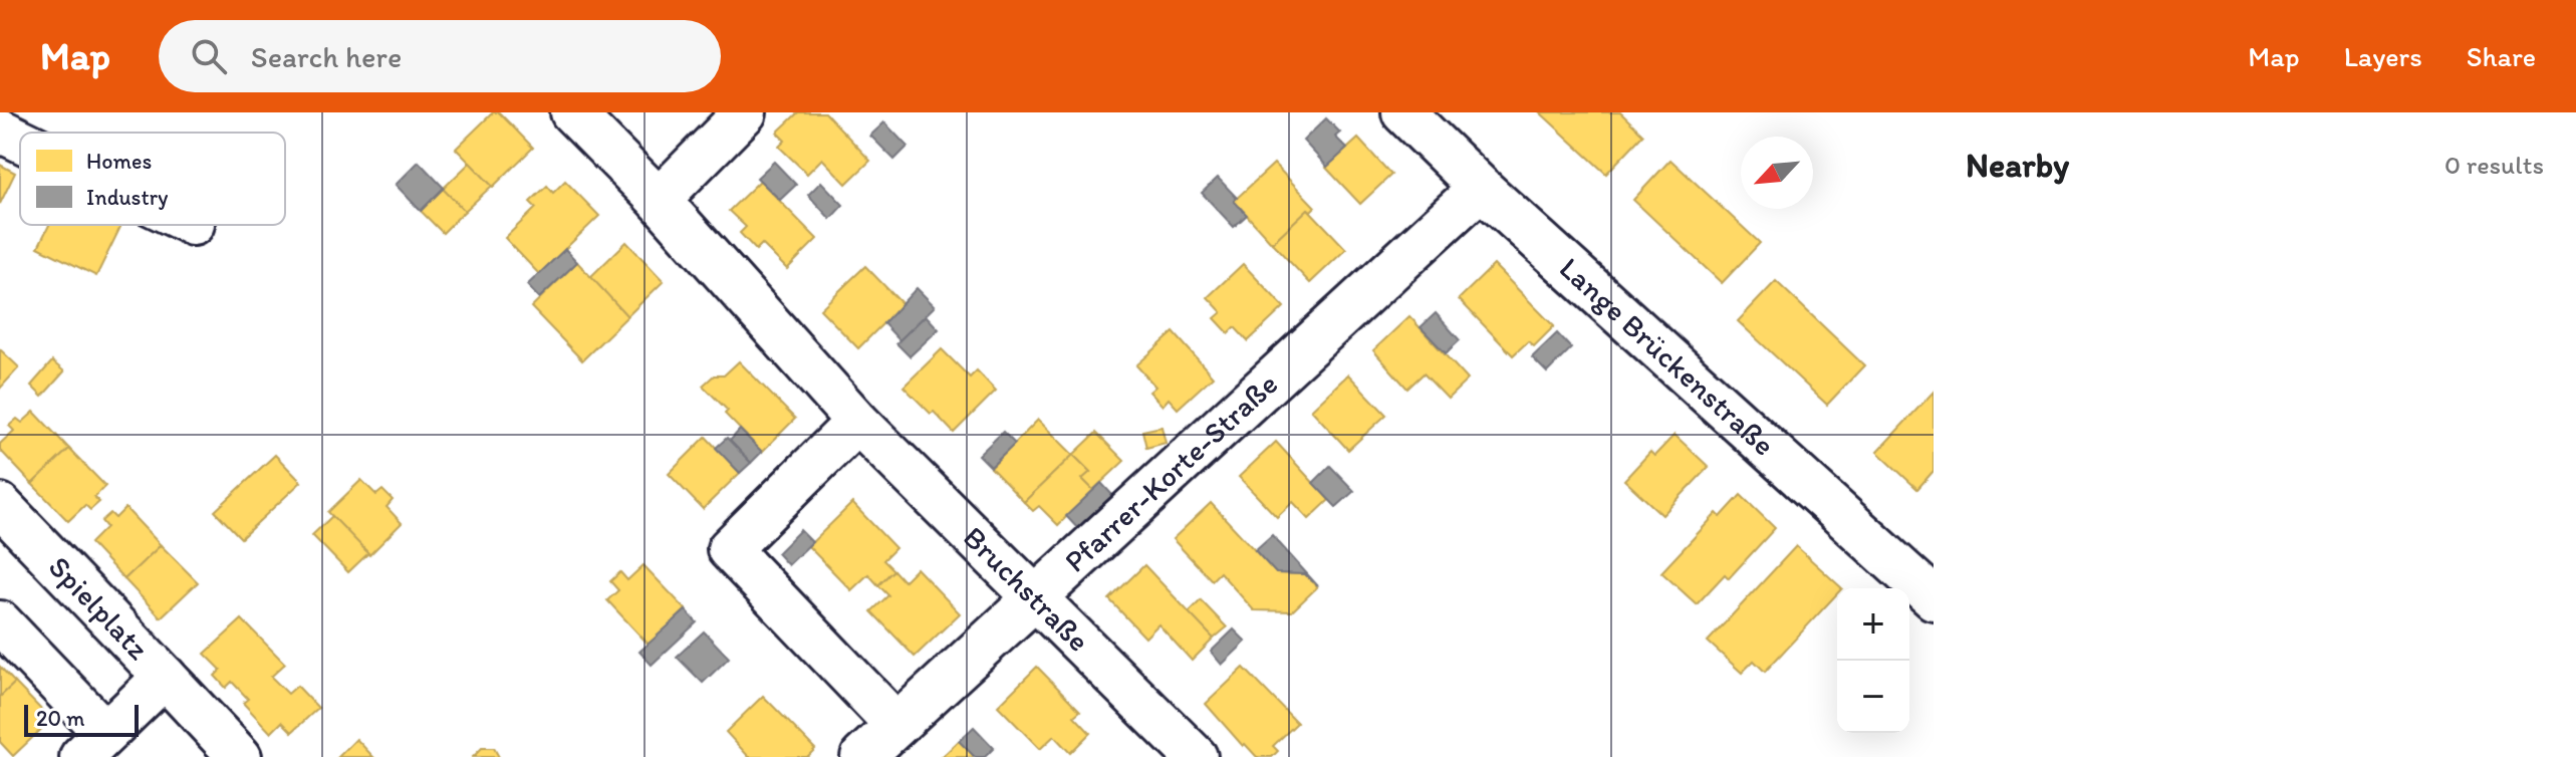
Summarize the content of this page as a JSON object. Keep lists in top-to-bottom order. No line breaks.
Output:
{"streets":{"street":["Lange Brückenstraße","Pfarrer-Korte-Straße","Bruchstraße","Spielplatz"]},"crossings":[["Lange Brückenstraße","Pfarrer-Korte-Straße"],["Pfarrer-Korte-Straße","Bruchstraße"]],"legend":["Homes","Industry"],"scale_bar":"20 m","north":"bottom left","page":{"header":"Map","search":"Search here","nav":["Map","Layers","Share"],"heading":["Nearby","0 results"],"map_buttons":["+","−"],"scale":"20 m"}}
